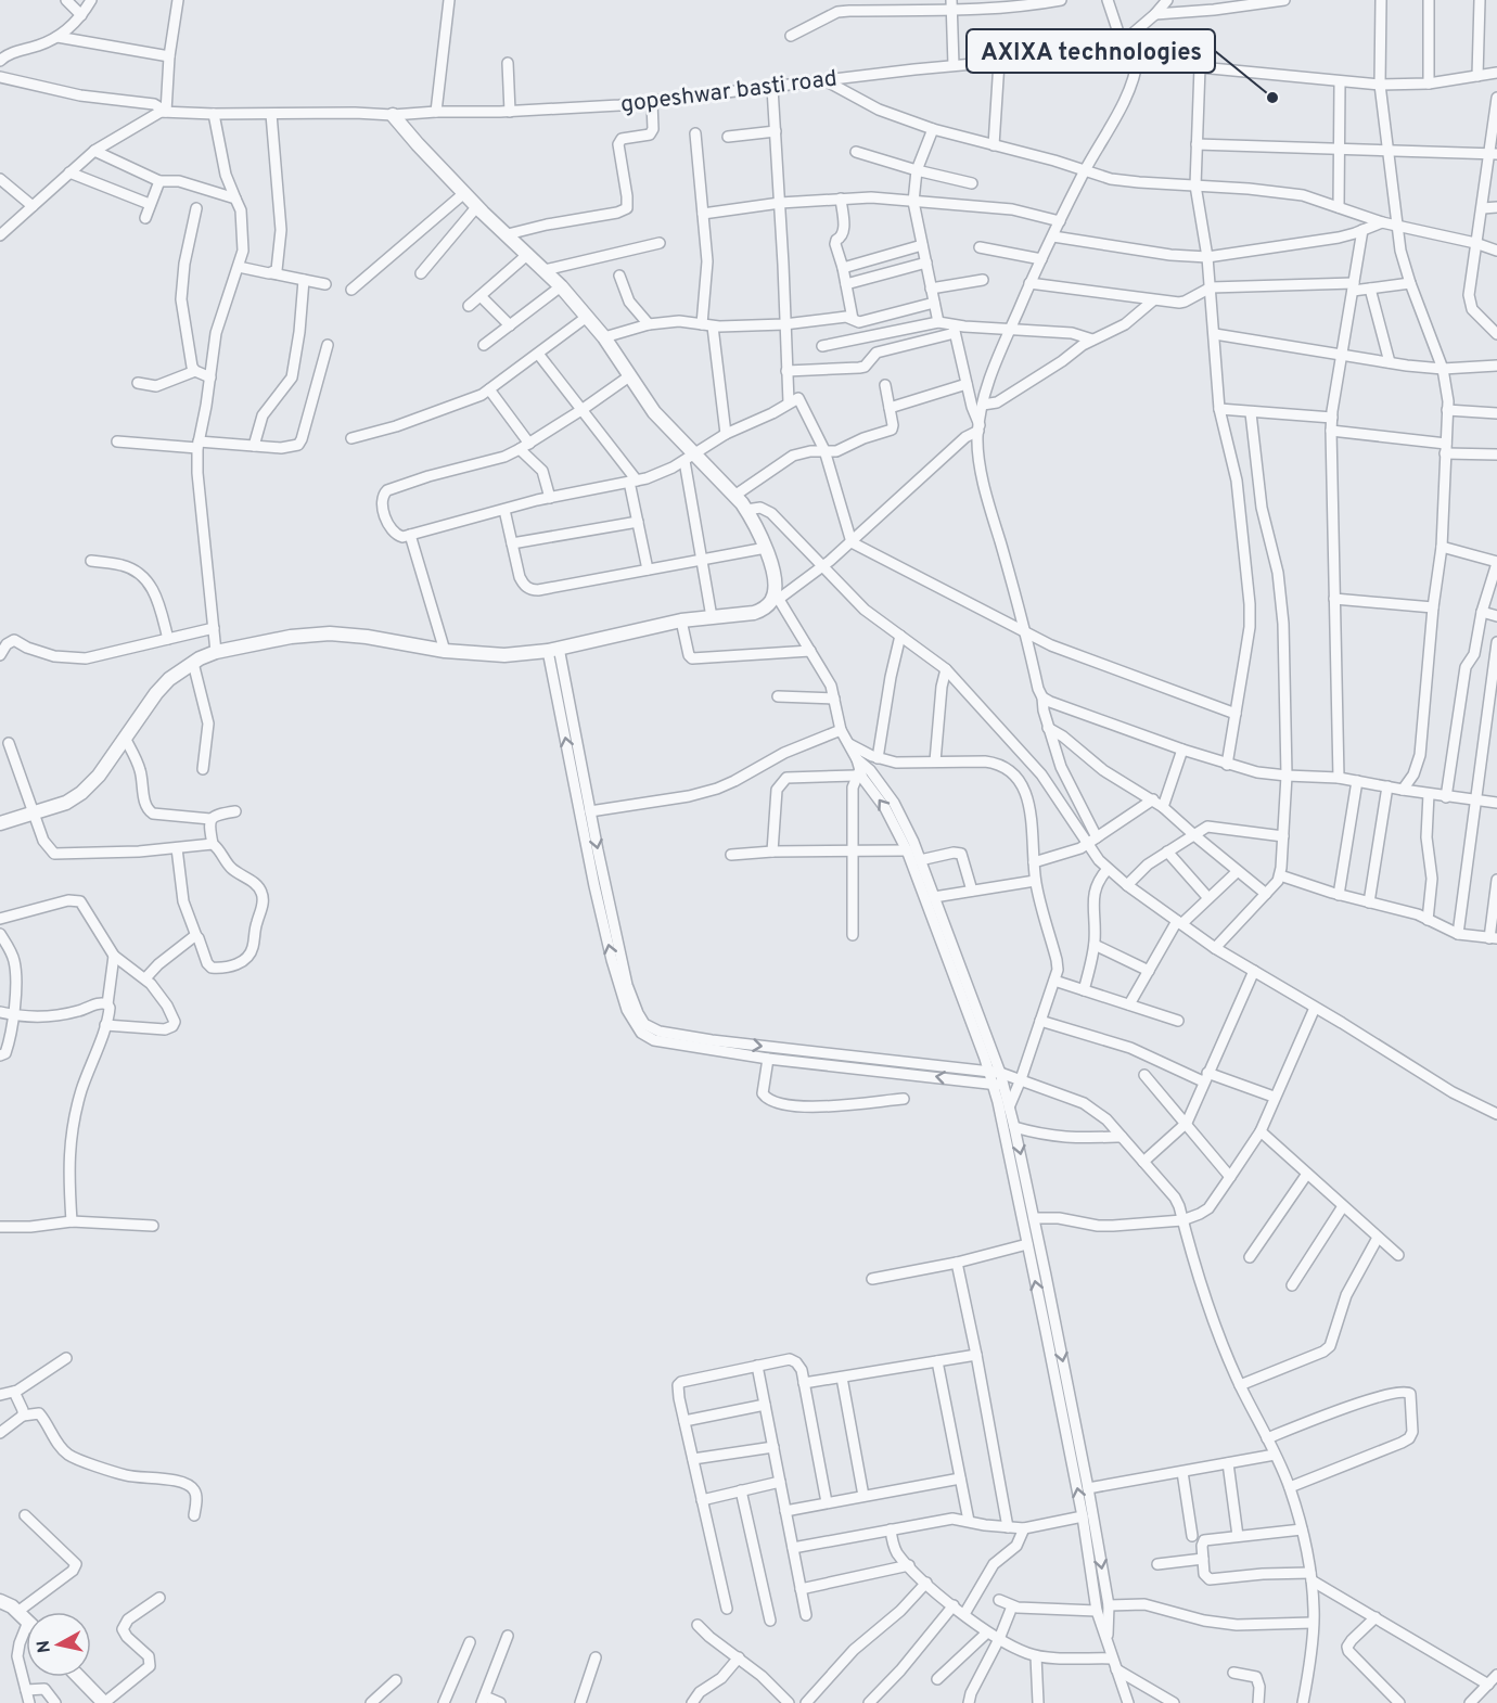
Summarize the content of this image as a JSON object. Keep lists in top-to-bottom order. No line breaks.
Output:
{"streets":{"street":["gopeshwar basti road"]},"places":["AXIXA technologies"],"north":"left"}
